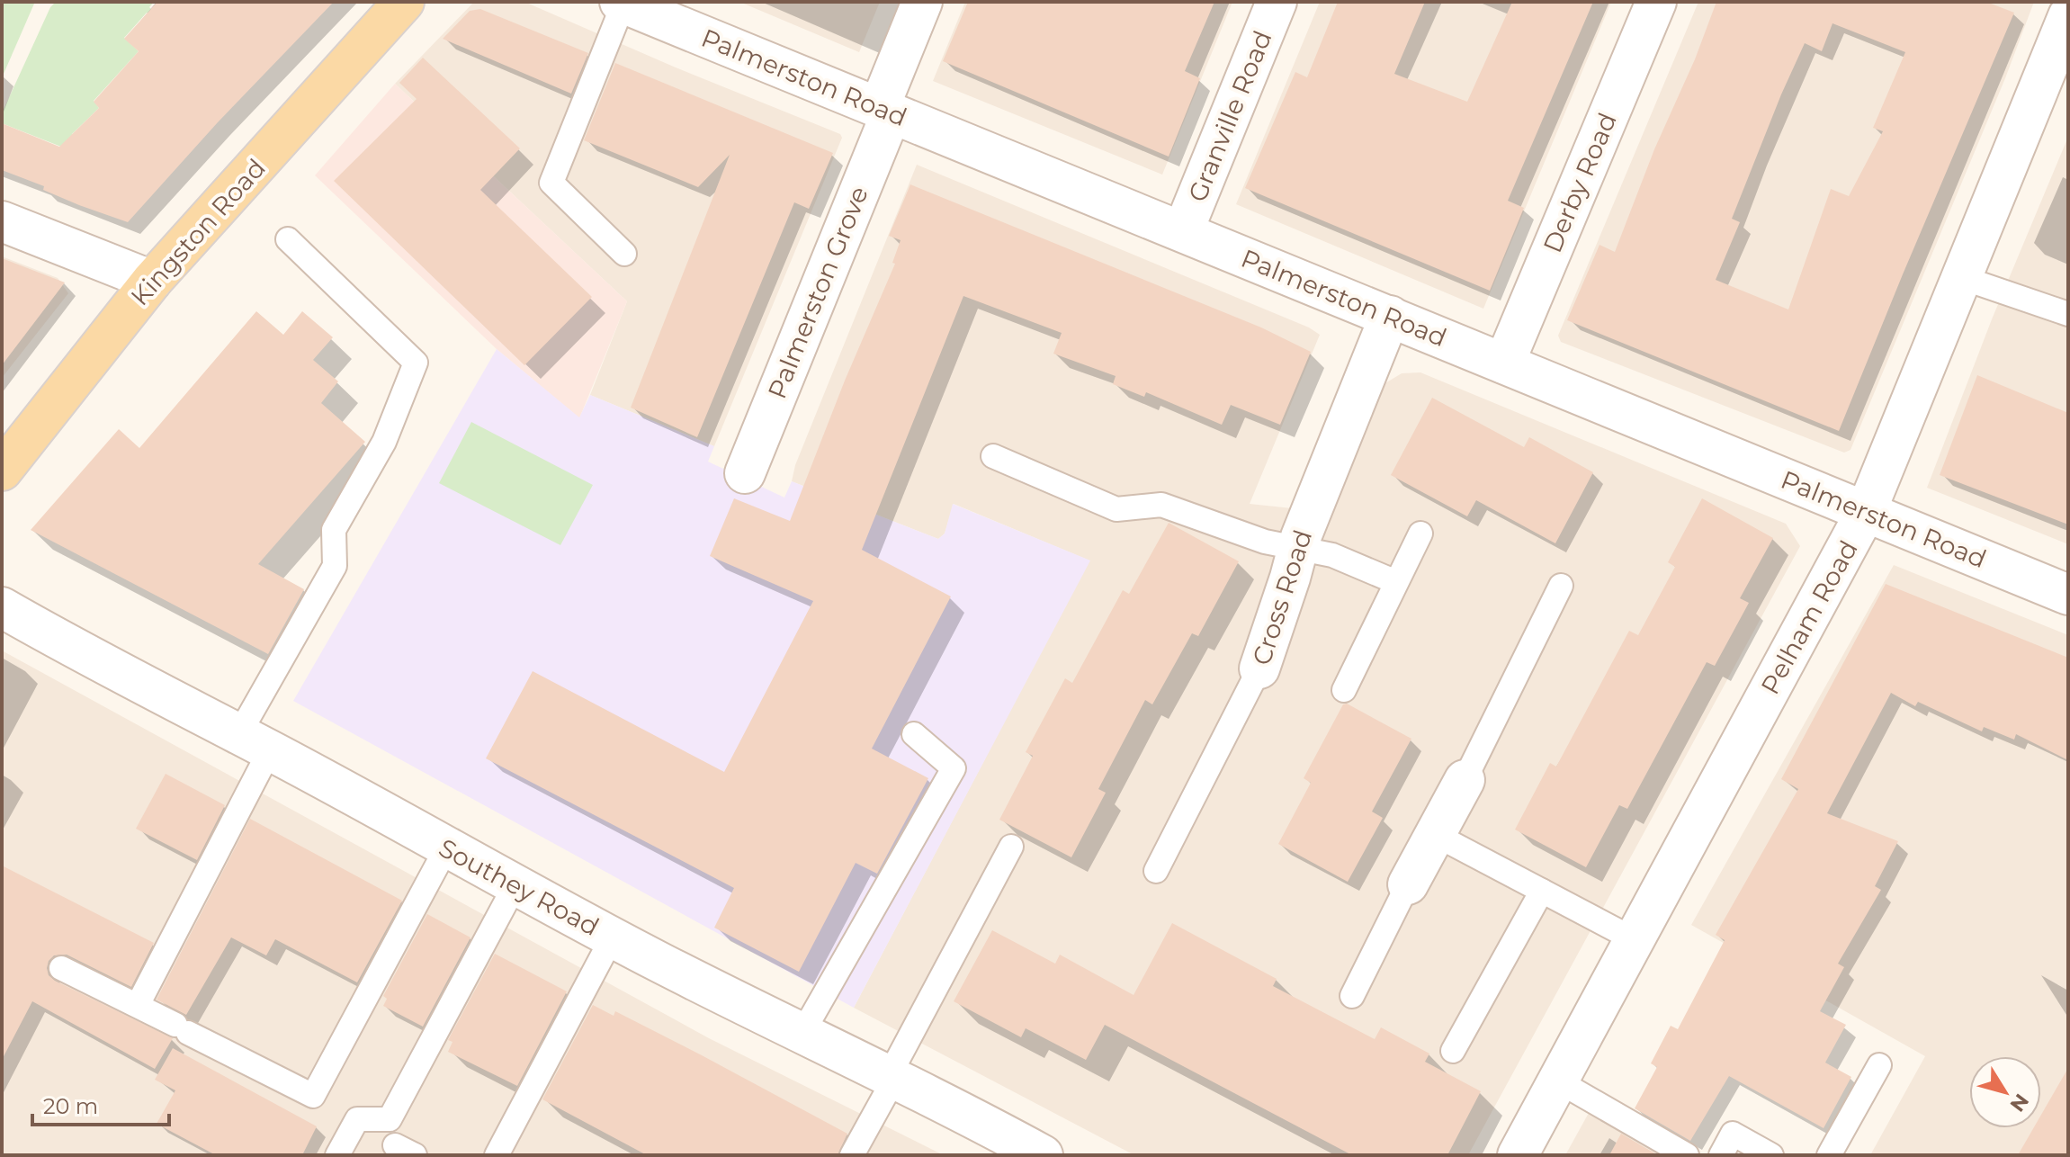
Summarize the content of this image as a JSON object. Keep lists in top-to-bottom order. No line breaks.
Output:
{"streets":{"main road":["Kingston Road"],"street":["Palmerston Road","Granville Road","Derby Road","Palmerston Grove","Cross Road","Pelham Road","Southey Road"]},"crossings":[["Palmerston Road","Granville Road"],["Palmerston Road","Derby Road"],["Palmerston Road","Palmerston Grove"],["Palmerston Road","Cross Road"],["Palmerston Road","Pelham Road"]],"scale_bar":"20 m","north":"bottom right"}
